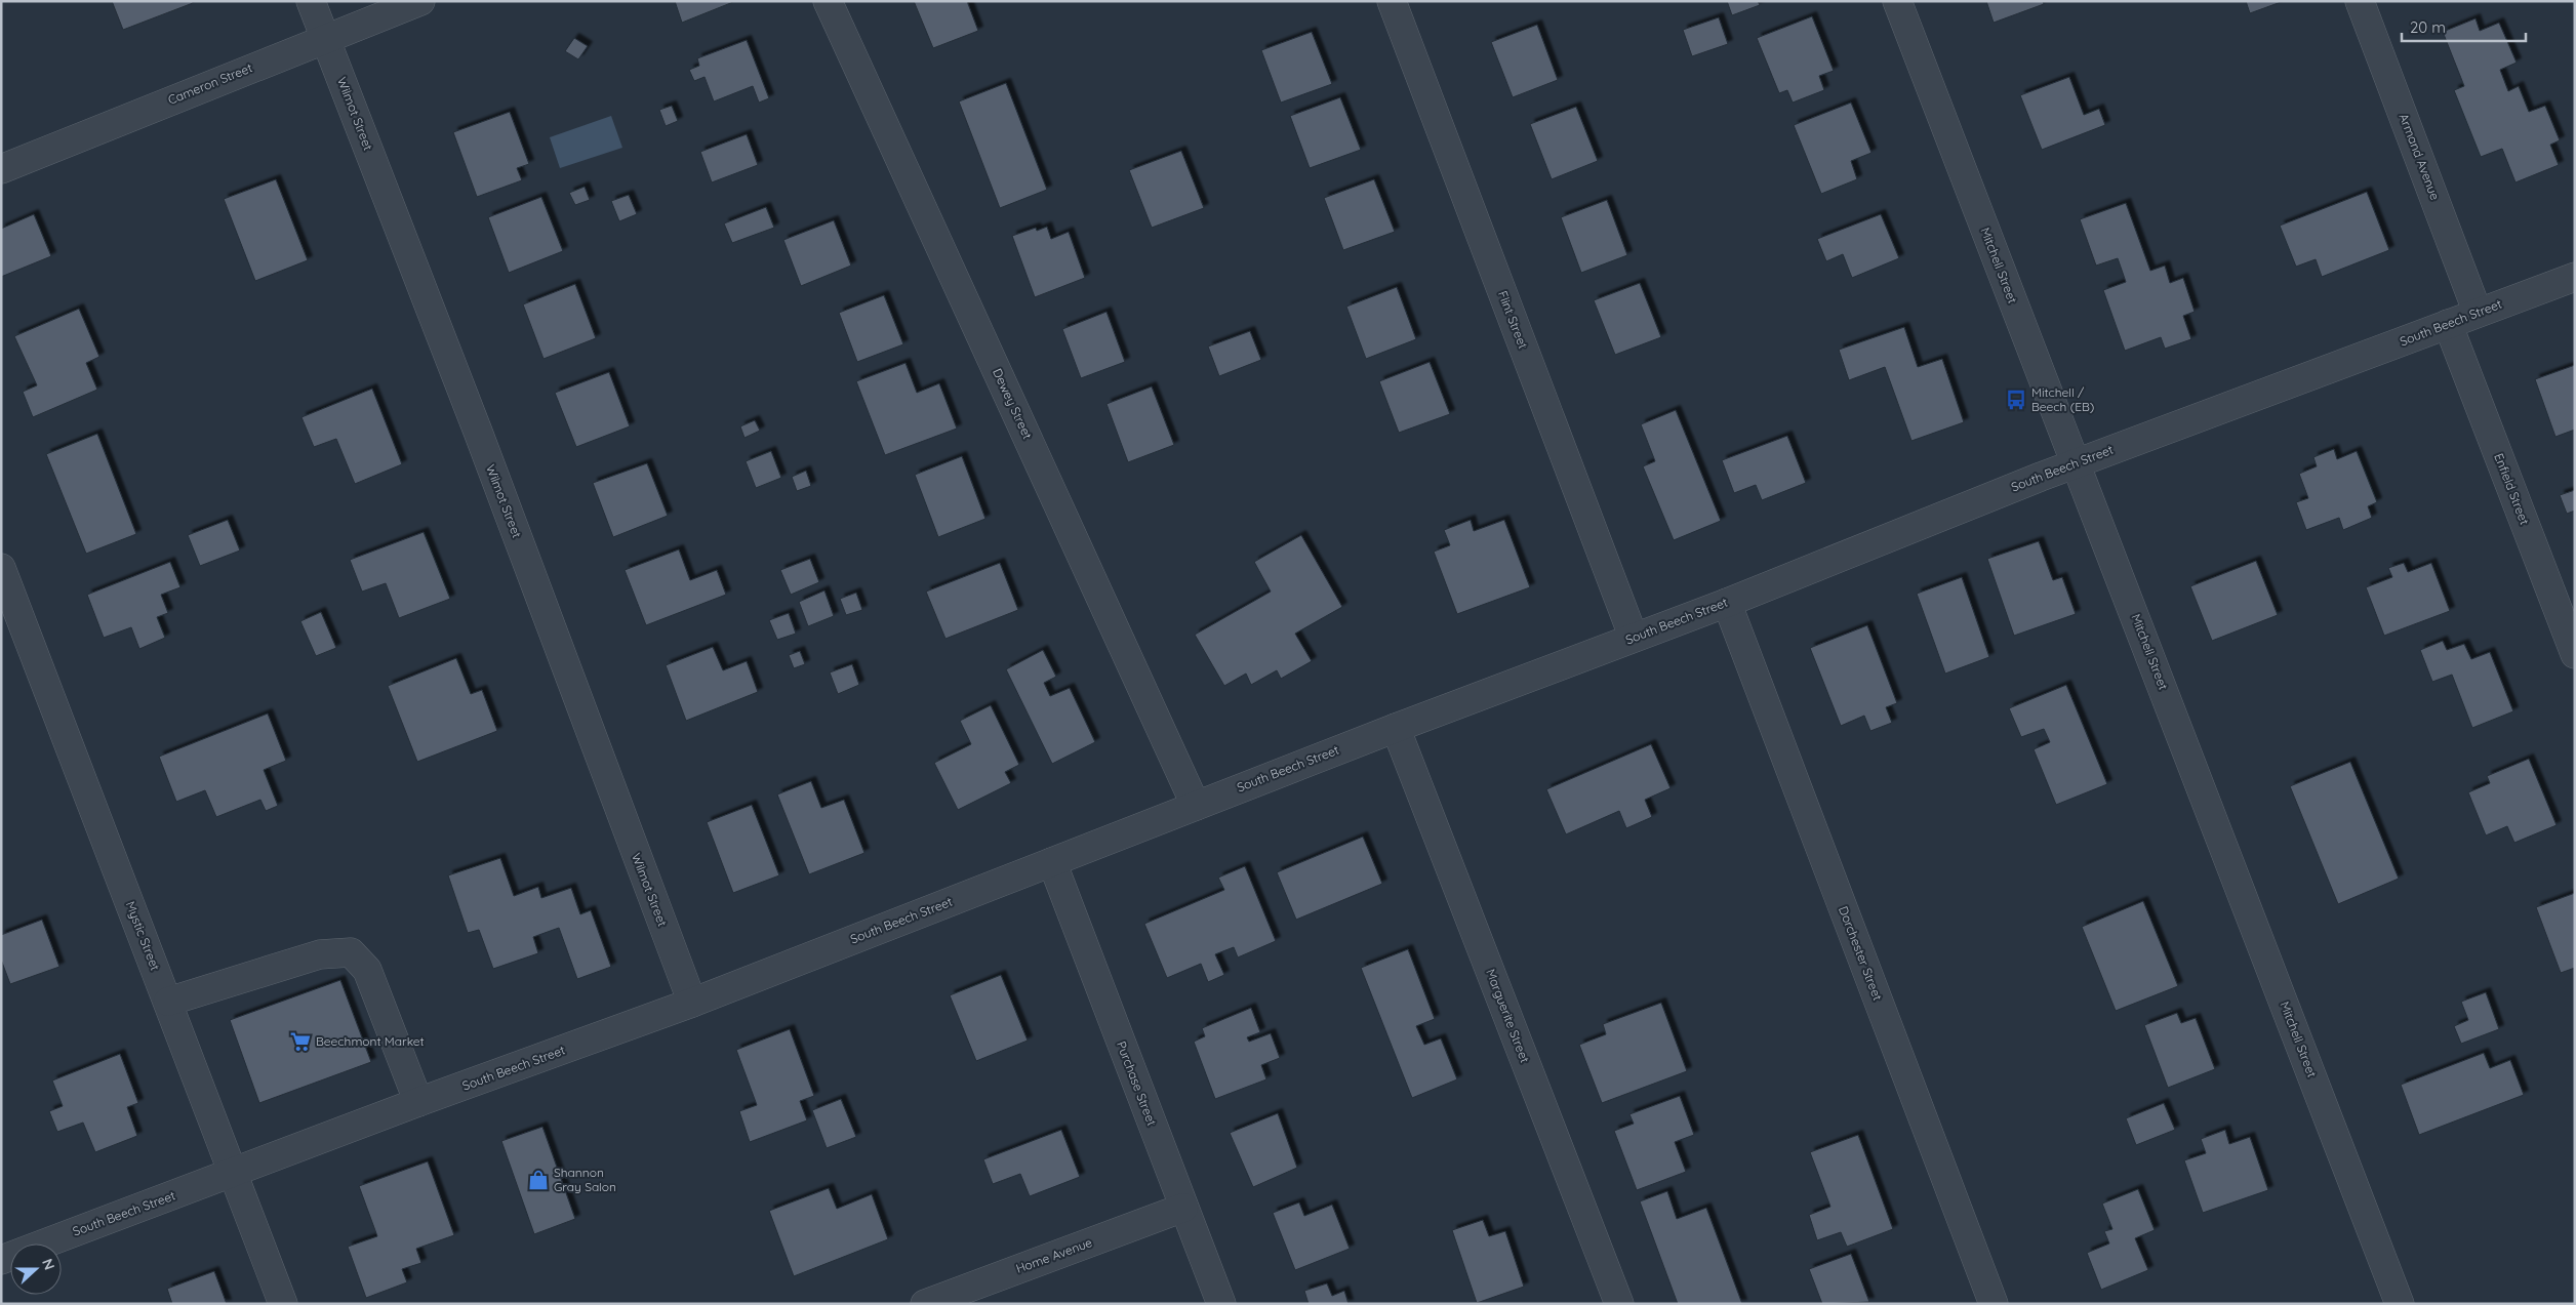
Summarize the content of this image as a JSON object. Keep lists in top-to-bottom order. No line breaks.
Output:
{"streets":{"street":["Cameron Street","Wilmot Street","Armand Avenue","Mitchell Street","Flint Street","South Beech Street","Dewey Street","Enfield Street","Mystic Street","Dorchester Street","Marguerite Street","Purchase Street","Home Avenue"]},"crossings":[["Cameron Street","Wilmot Street"],["Wilmot Street","South Beech Street"],["Armand Avenue","South Beech Street"],["Mitchell Street","South Beech Street"],["Flint Street","South Beech Street"],["South Beech Street","Dewey Street"],["South Beech Street","Enfield Street"],["South Beech Street","Mystic Street"],["South Beech Street","Dorchester Street"],["South Beech Street","Marguerite Street"],["South Beech Street","Purchase Street"],["Purchase Street","Home Avenue"]],"places":{"bus stop":["Mitchell / Beech (EB)"],"supermarket":["Beechmont Market"],"shop":["Shannon Gray Salon"]},"scale_bar":"20 m","north":"right"}
